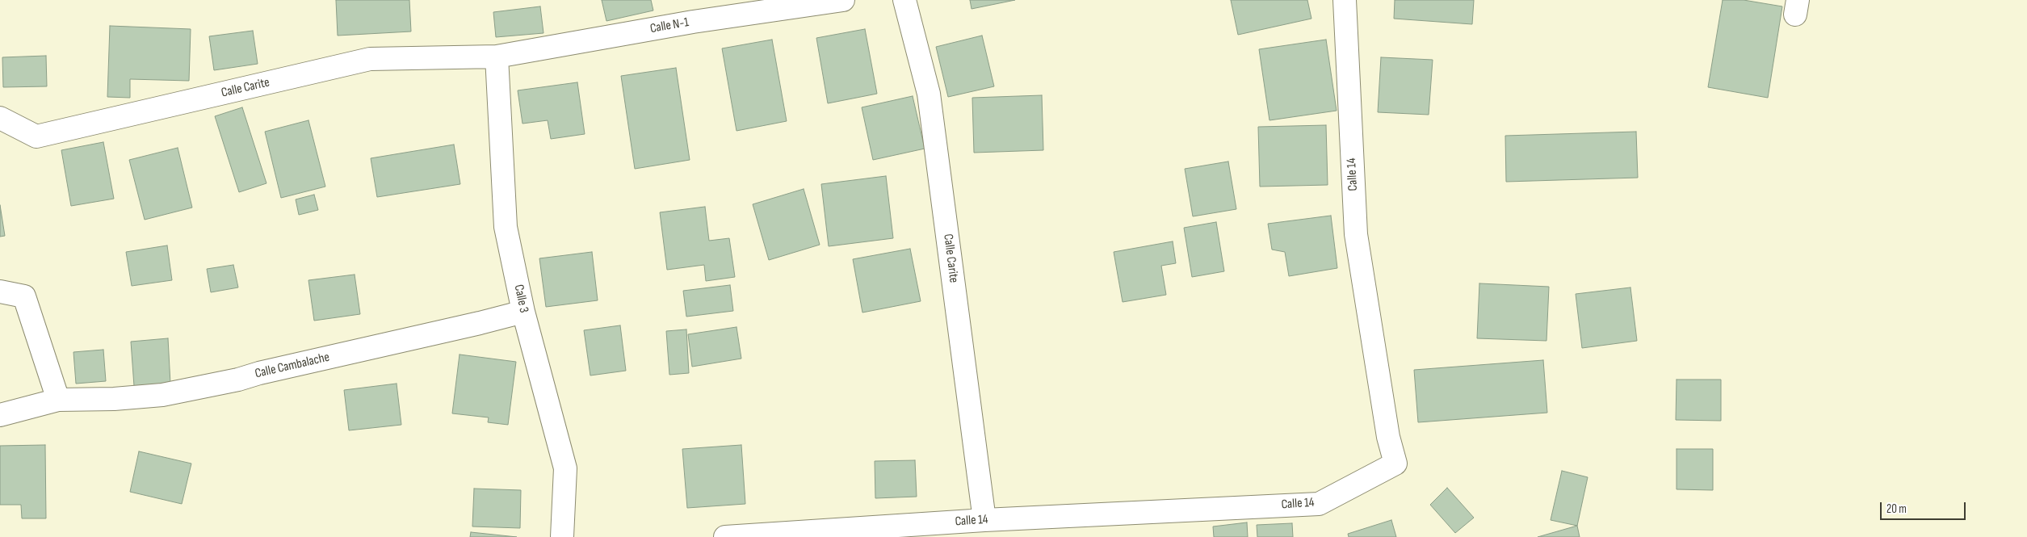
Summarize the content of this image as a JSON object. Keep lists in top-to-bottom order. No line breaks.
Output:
{"streets":{"street":["Calle N-1","Calle Carite","Calle 14","Calle 3","Calle Cambalache"]},"crossings":[["Calle N-1","Calle Carite"],["Calle N-1","Calle 3"],["Calle Carite","Calle 14"],["Calle Carite","Calle 3"],["Calle 3","Calle Cambalache"]],"scale_bar":"20 m"}
